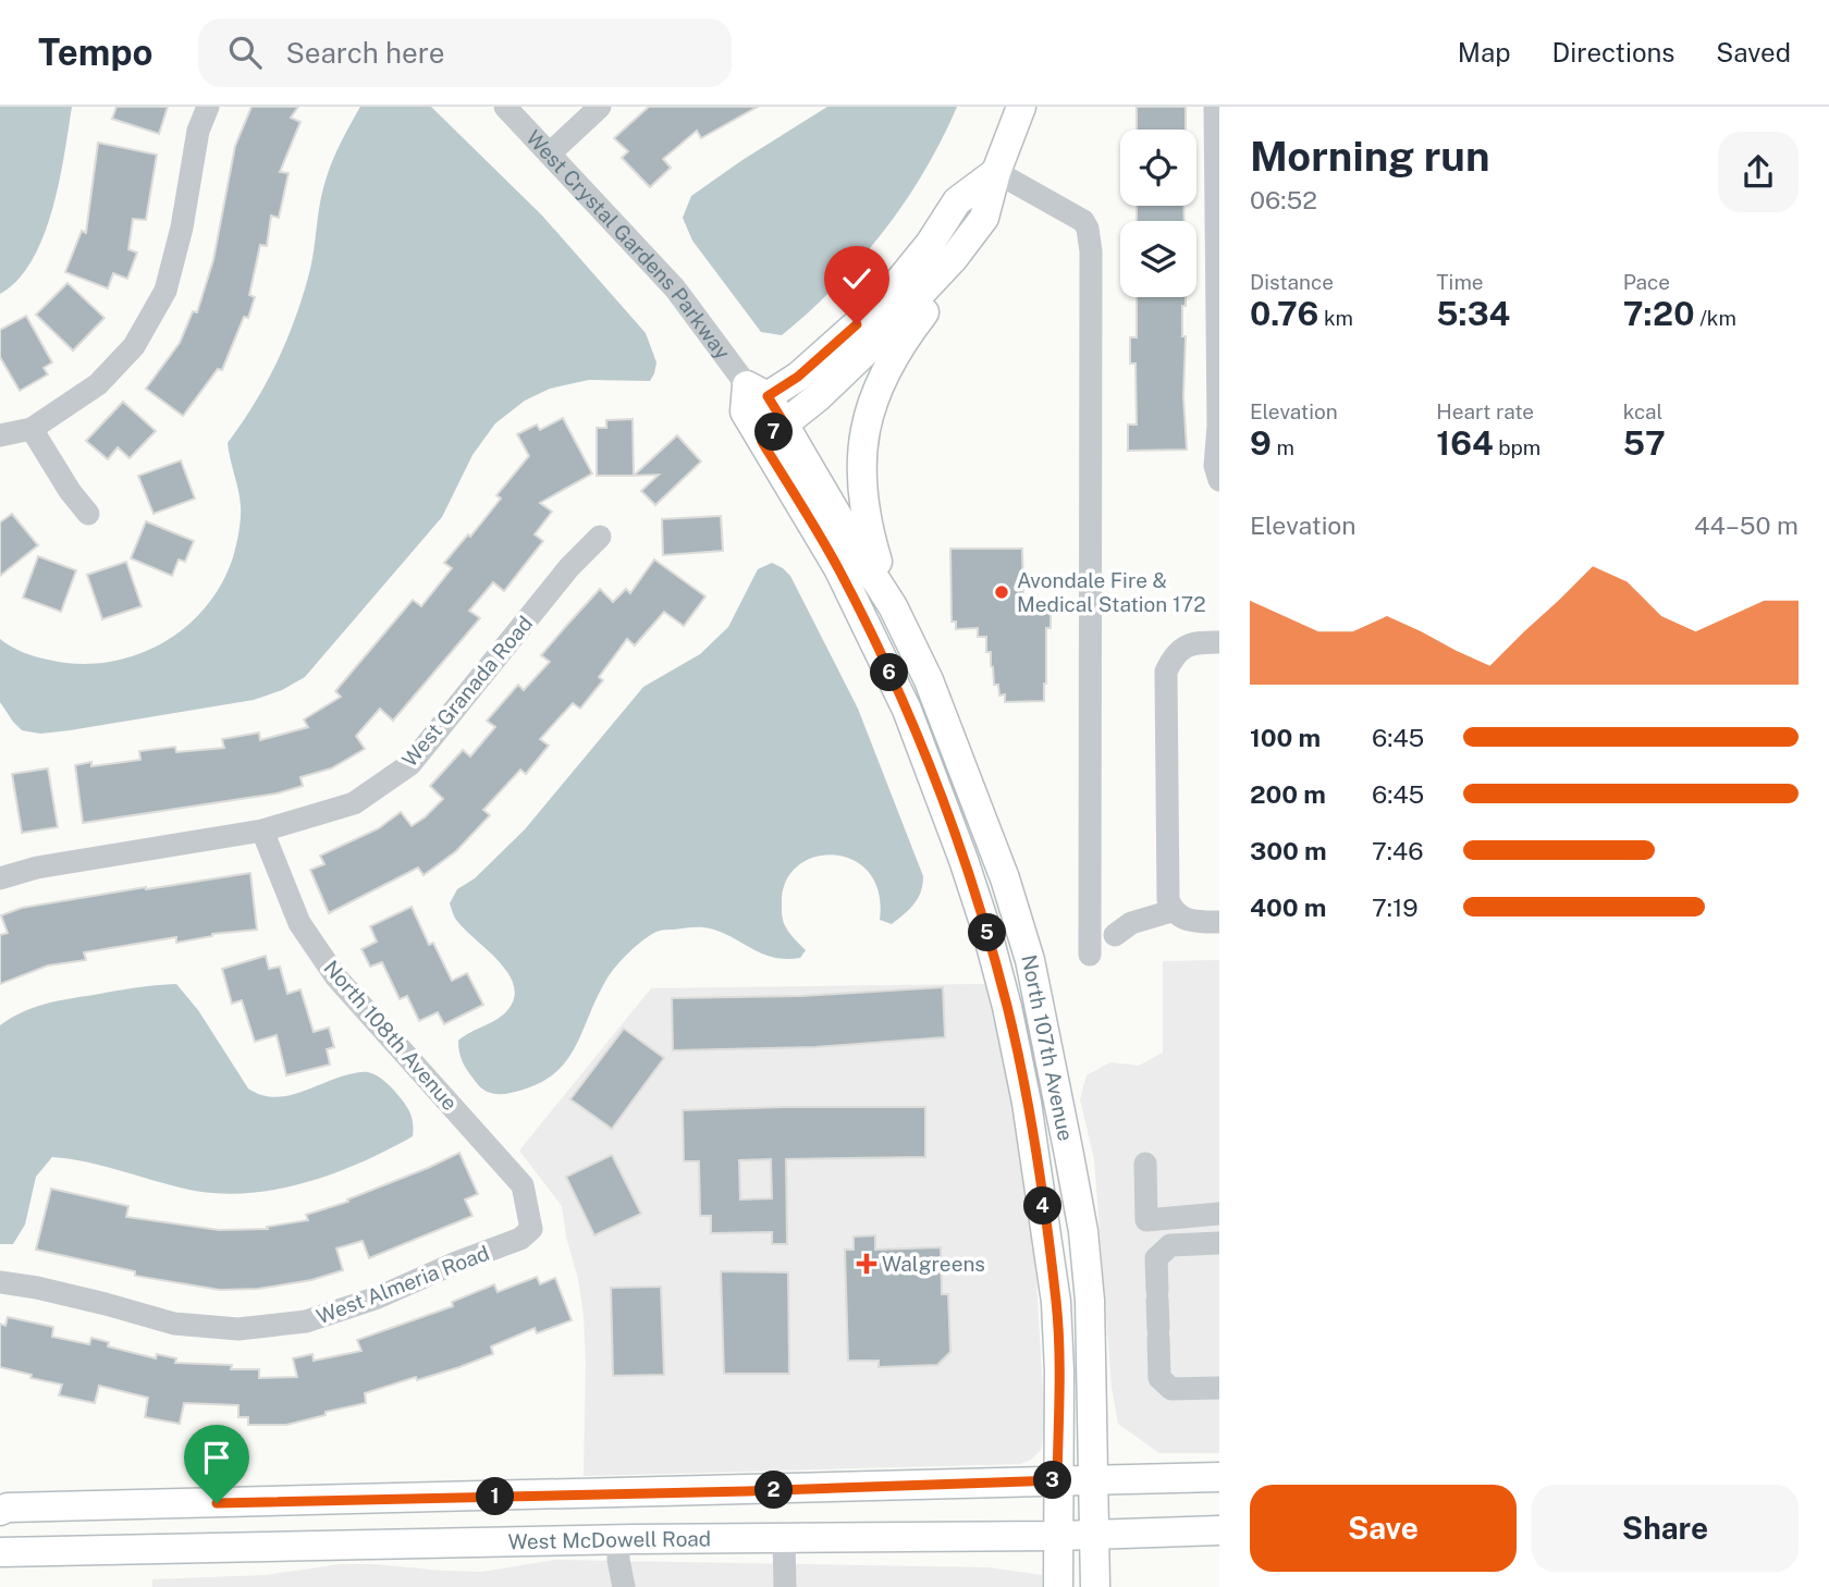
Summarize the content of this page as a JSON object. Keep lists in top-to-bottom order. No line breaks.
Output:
{"streets":{"main road":["North 107th Avenue","West McDowell Road"],"street":["West Crystal Gardens Parkway","West Granada Road","North 108th Avenue","West Almeria Road"]},"crossings":[["West Crystal Gardens Parkway","North 107th Avenue"],["West Granada Road","North 108th Avenue"],["North 108th Avenue","West Almeria Road"],["North 107th Avenue","West McDowell Road"]],"places":{"other":["Avondale Fire & Medical Station 172"],"health":["Walgreens"]},"page":{"header":"Tempo","search":"Search here","nav":["Map","Directions","Saved"],"heading":["Morning run","06:52"],"stats":[["Distance","0.76 km"],["Time","5:34"],["Pace","7:20 /km"],["Elevation","9 m"],["Heart rate","164 bpm"],["kcal","57"]],"pins":["7","6","5","4","3","2","1"],"chart":["Elevation","44–50 m"],"list":[{"name":"100 m","note":"6:45"},{"name":"200 m","note":"6:45"},{"name":"300 m","note":"7:46"},{"name":"400 m","note":"7:19"}],"buttons":["Save","Share"]}}
